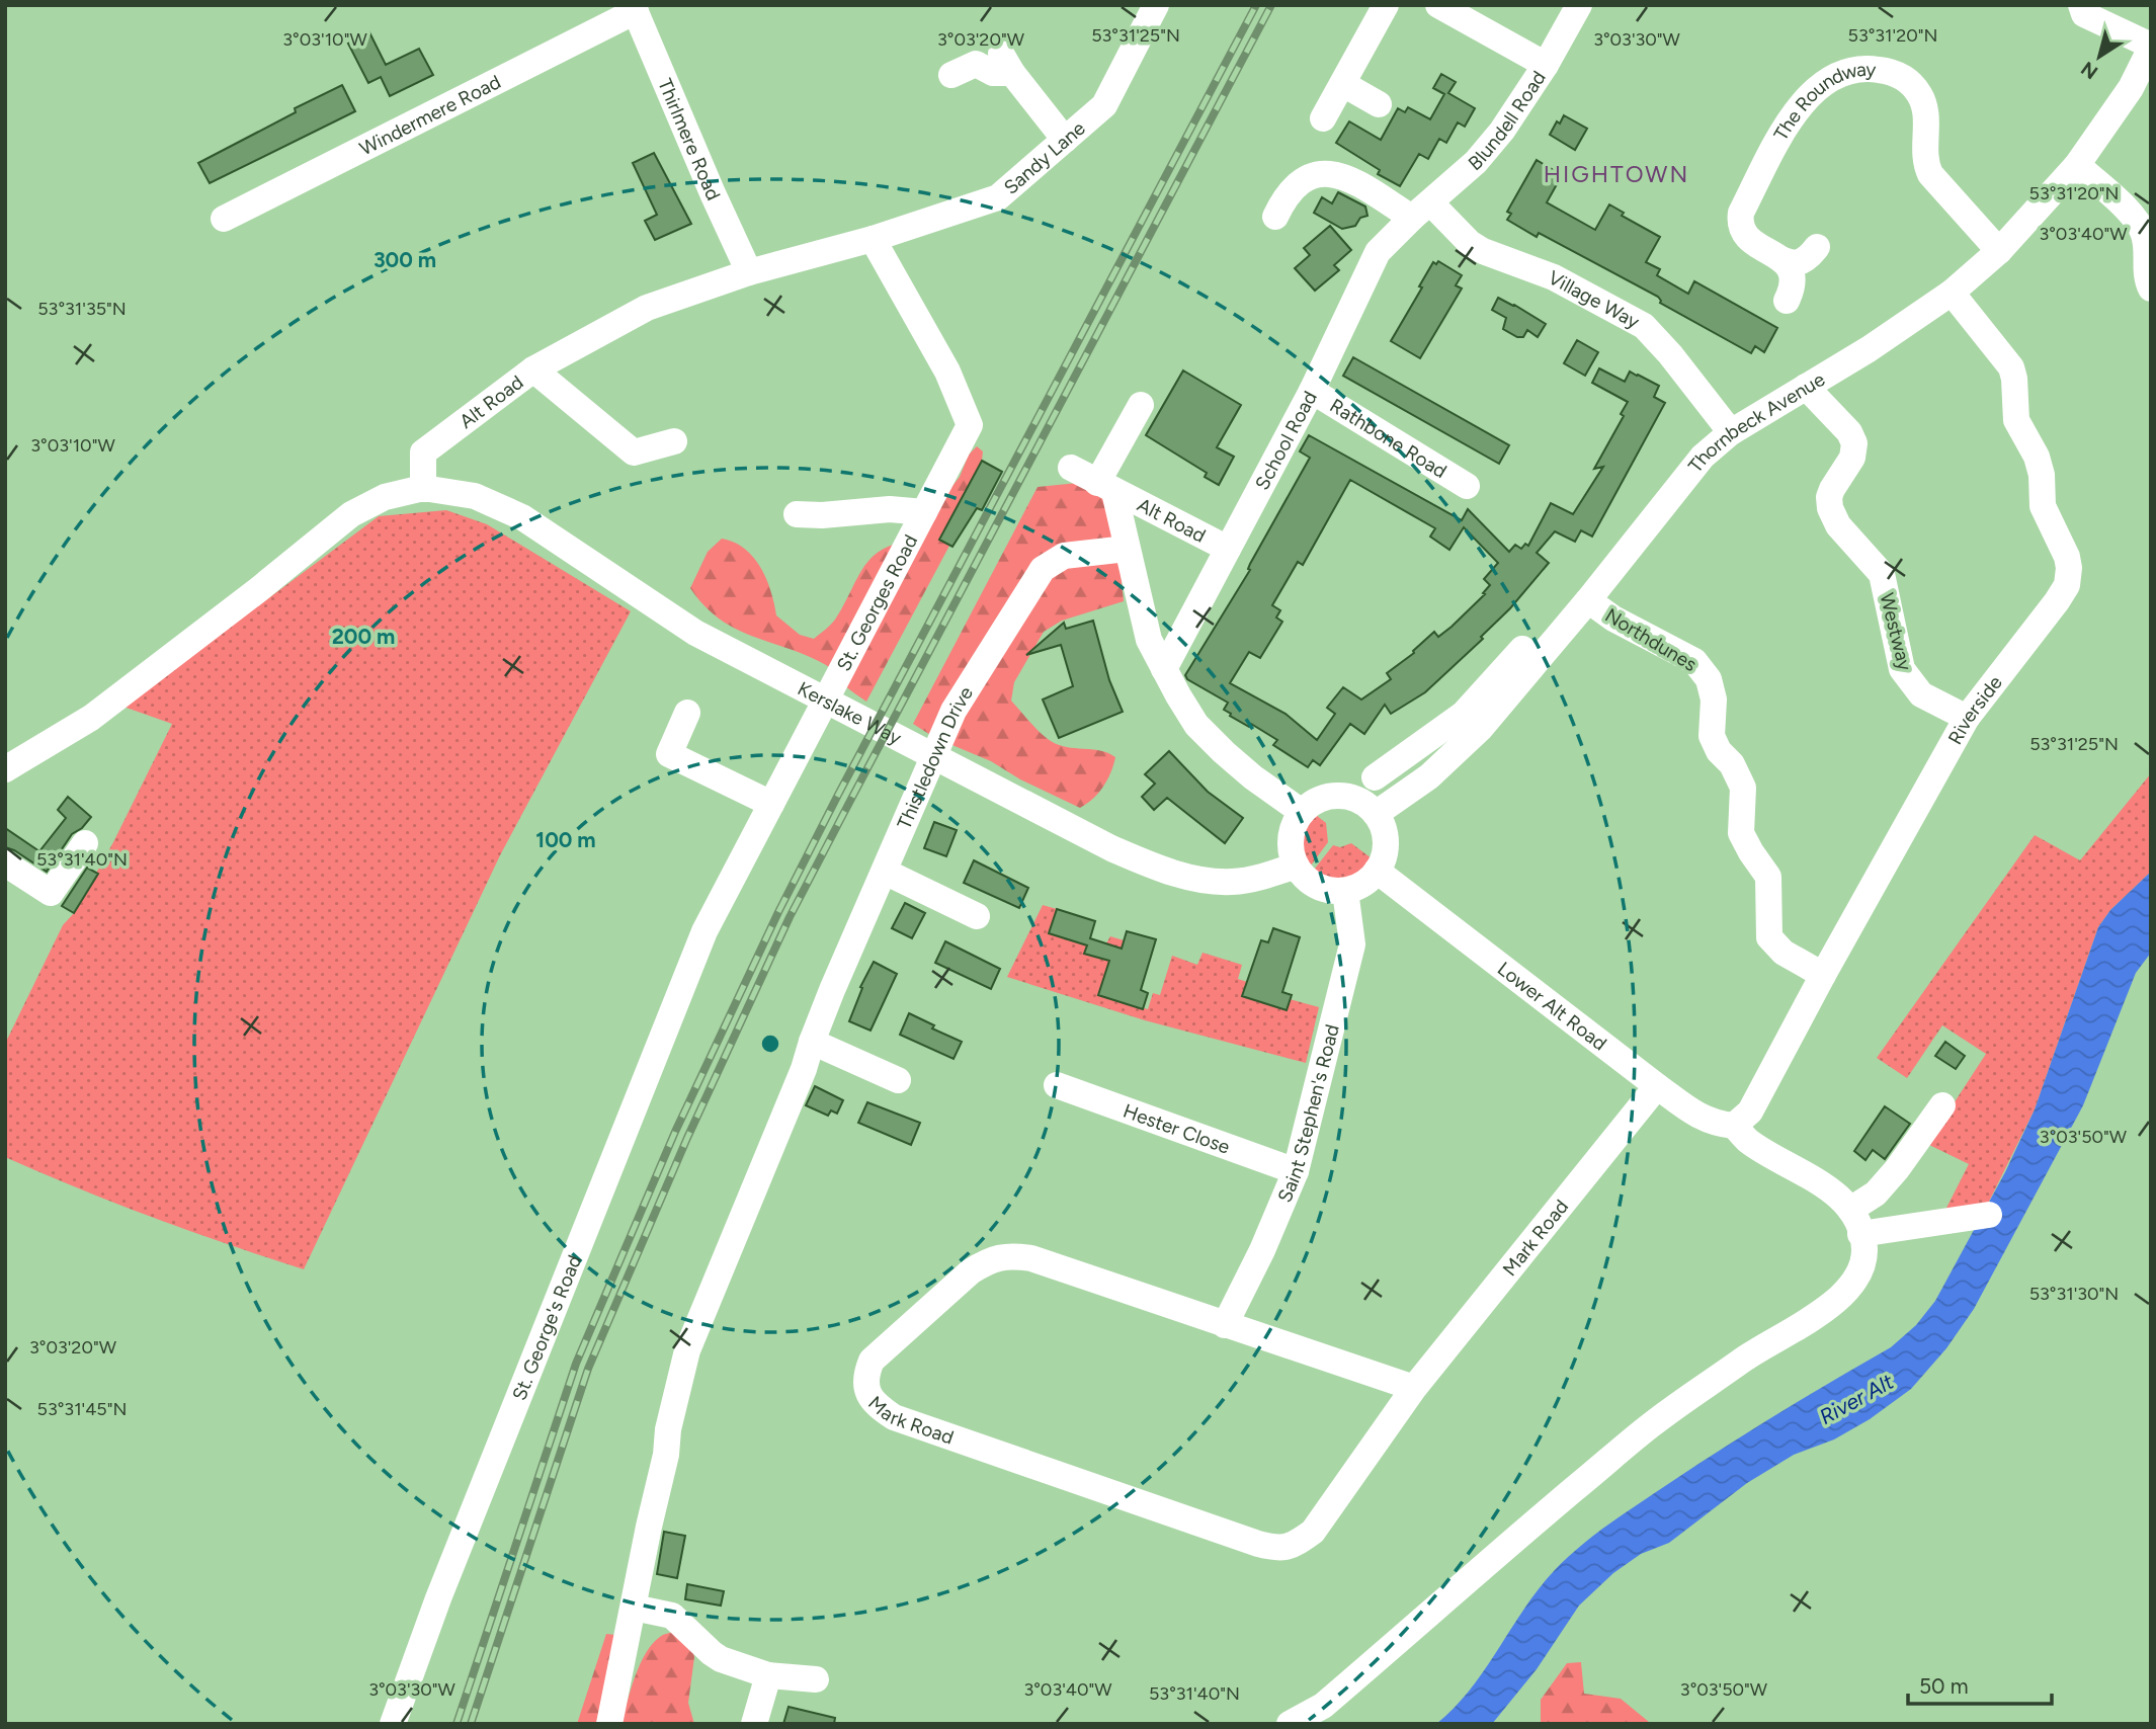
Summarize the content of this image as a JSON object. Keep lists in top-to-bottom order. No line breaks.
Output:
{"streets":{"street":["The Roundway","Windermere Road","Blundell Road","Thirlmere Road","Sandy Lane","Village Way","Alt Road","Thornbeck Avenue","Rathbone Road","School Road","St. Georges Road","Westway","Northdunes","Riverside","Kerslake Way","Thistledown Drive","Lower Alt Road","Saint Stephen's Road","Hester Close","Mark Road","St. George's Road"]},"crossings":[["The Roundway","Thornbeck Avenue"],["Windermere Road","Thirlmere Road"],["Blundell Road","Village Way"],["Blundell Road","School Road"],["Thirlmere Road","Alt Road"],["Sandy Lane","Alt Road"],["Sandy Lane","St. Georges Road"],["Village Way","Thornbeck Avenue"],["Village Way","School Road"],["Alt Road","School Road"],["Alt Road","St. Georges Road"],["Alt Road","Thistledown Drive"],["Thornbeck Avenue","Westway"],["Thornbeck Avenue","Northdunes"],["Thornbeck Avenue","Riverside"],["Thornbeck Avenue","Kerslake Way"],["Thornbeck Avenue","Lower Alt Road"],["Thornbeck Avenue","Saint Stephen's Road"],["Rathbone Road","School Road"],["St. Georges Road","St. George's Road"],["Westway","Riverside"],["Northdunes","Riverside"],["Riverside","Lower Alt Road"],["Kerslake Way","Lower Alt Road"],["Kerslake Way","Saint Stephen's Road"],["Lower Alt Road","Saint Stephen's Road"],["Lower Alt Road","Mark Road"],["Saint Stephen's Road","Hester Close"],["Saint Stephen's Road","Mark Road"]],"districts":["HIGHTOWN"],"water":["River Alt"],"scale_bar":"50 m","north":"bottom left","coordinates":["53°31'25\"N","53°31'20\"N","3°03'20\"W","3°03'30\"W","3°03'10\"W","3°03'40\"W","53°31'35\"N","53°31'40\"N","3°03'50\"W","53°31'30\"N","53°31'45\"N"],"rings":["300 m","200 m","100 m"]}
